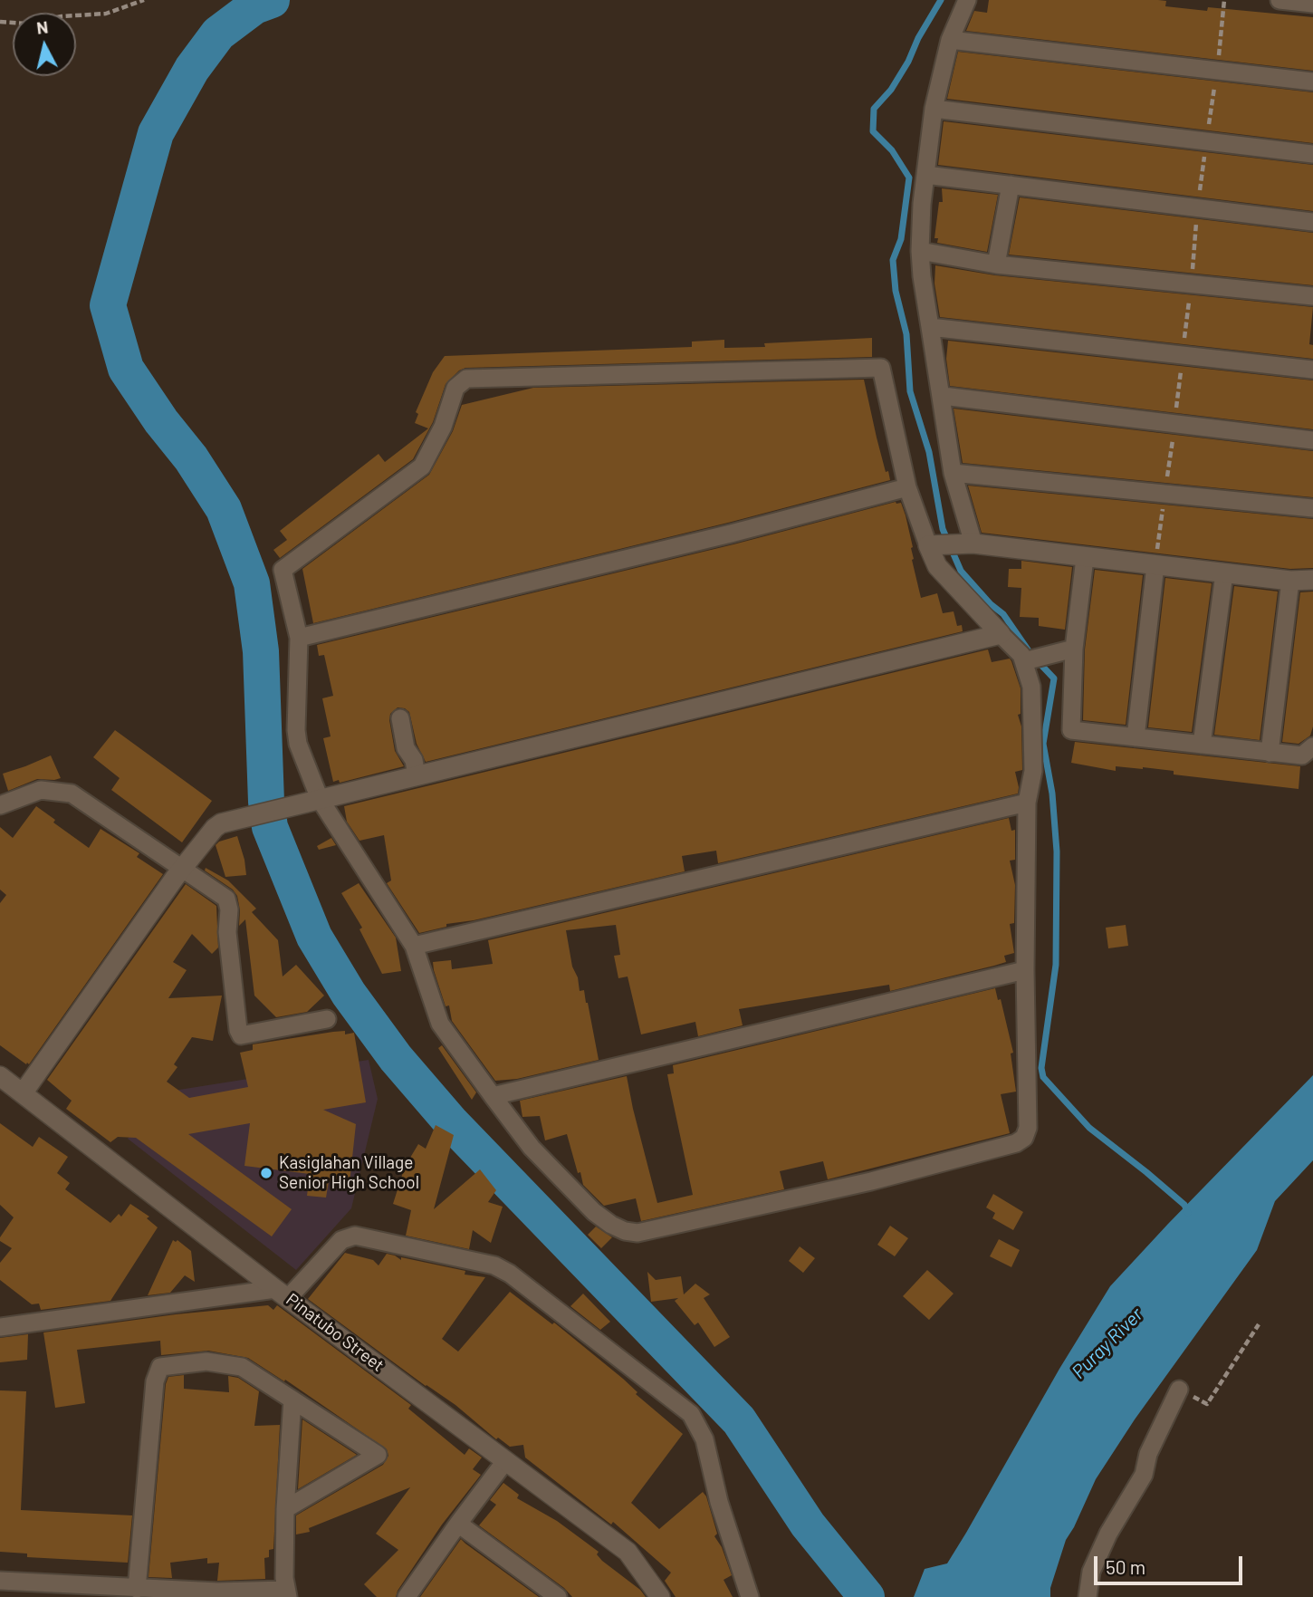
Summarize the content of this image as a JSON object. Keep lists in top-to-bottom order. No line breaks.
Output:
{"streets":{"street":["Pinatubo Street"]},"water":["Puray River"],"places":["Kasiglahan Village Senior High School"],"scale_bar":"50 m","north":"top"}
